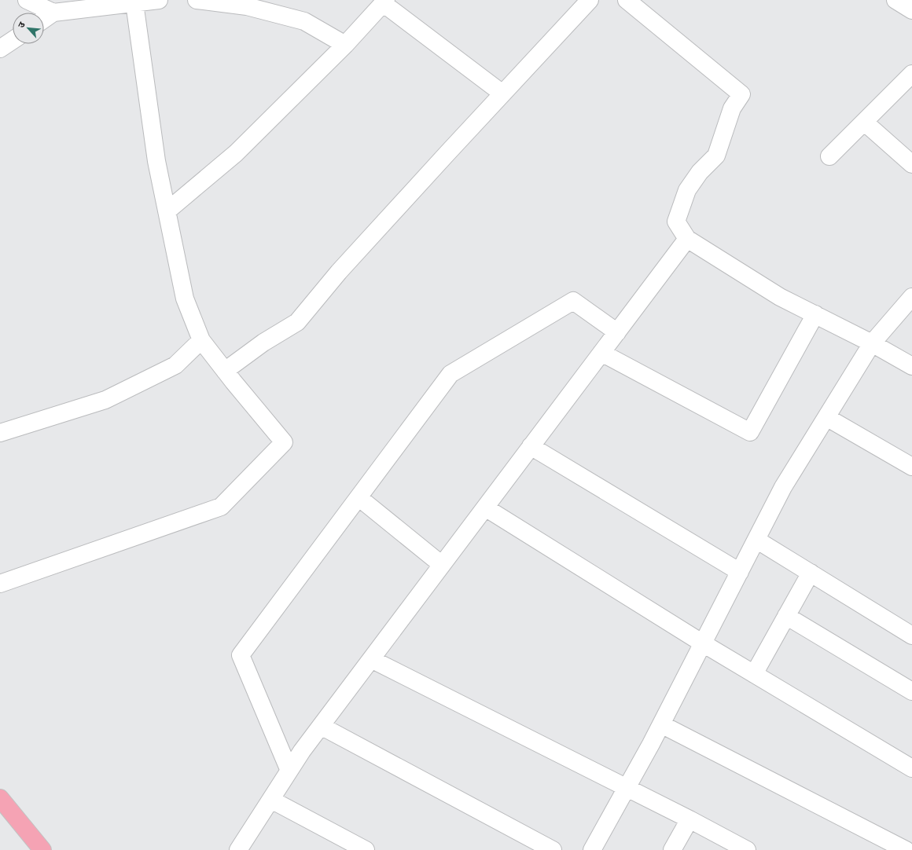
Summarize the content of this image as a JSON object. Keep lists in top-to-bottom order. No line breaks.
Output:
{"north":"top left"}
